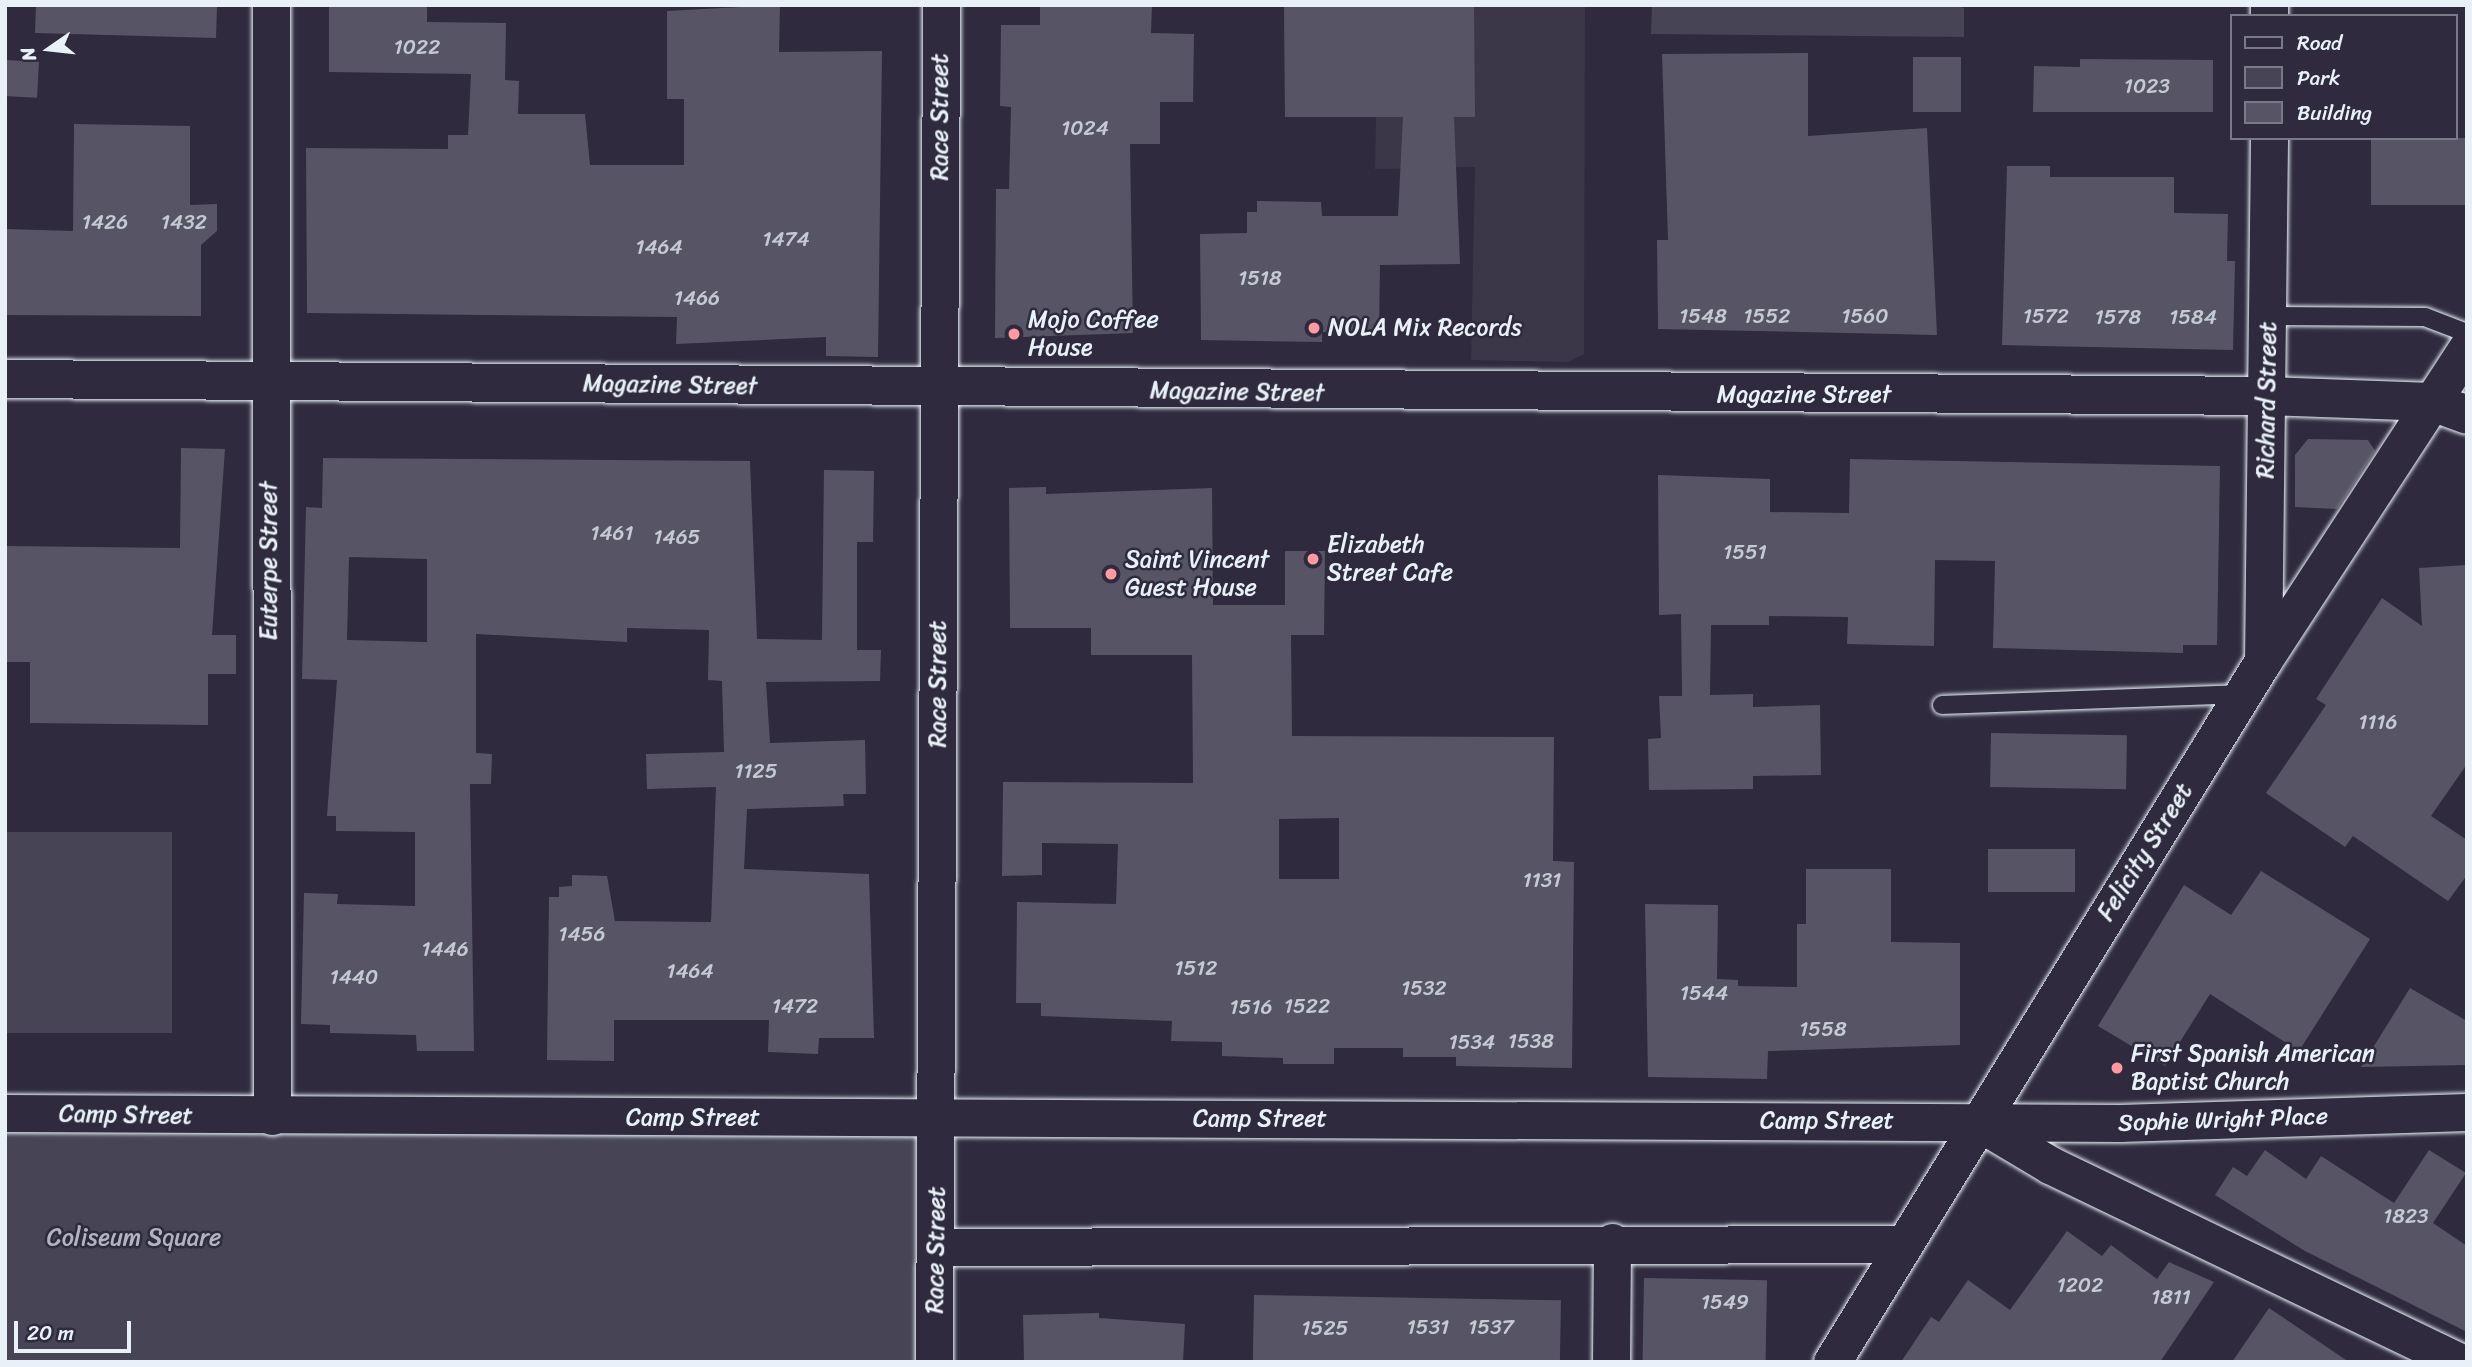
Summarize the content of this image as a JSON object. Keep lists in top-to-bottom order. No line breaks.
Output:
{"streets":{"street":["Race Street","Magazine Street","Richard Street","Euterpe Street","Felicity Street","Camp Street","Sophie Wright Place"]},"crossings":[["Race Street","Magazine Street"],["Race Street","Camp Street"],["Magazine Street","Richard Street"],["Magazine Street","Euterpe Street"],["Magazine Street","Felicity Street"],["Richard Street","Felicity Street"],["Euterpe Street","Camp Street"],["Felicity Street","Camp Street"],["Felicity Street","Sophie Wright Place"],["Camp Street","Sophie Wright Place"]],"parks":["Coliseum Square"],"places":["NOLA Mix Records","Mojo Coffee House","Elizabeth Street Cafe","Saint Vincent Guest House","First Spanish American Baptist Church"],"house_numbers":["1022","1023","1024","1426","1432","1474","1464","1518","1466","1548","1552","1560","1572","1578","1584","1461","1465","1551","1116","1125","1131","1456","1446","1512","1464","1440","1532","1544","1472","1522","1516","1558","1538","1534","1823","1202","1811","1549","1531","1537","1525"],"legend":["Road","Park","Building"],"scale_bar":"20 m","north":"left"}
